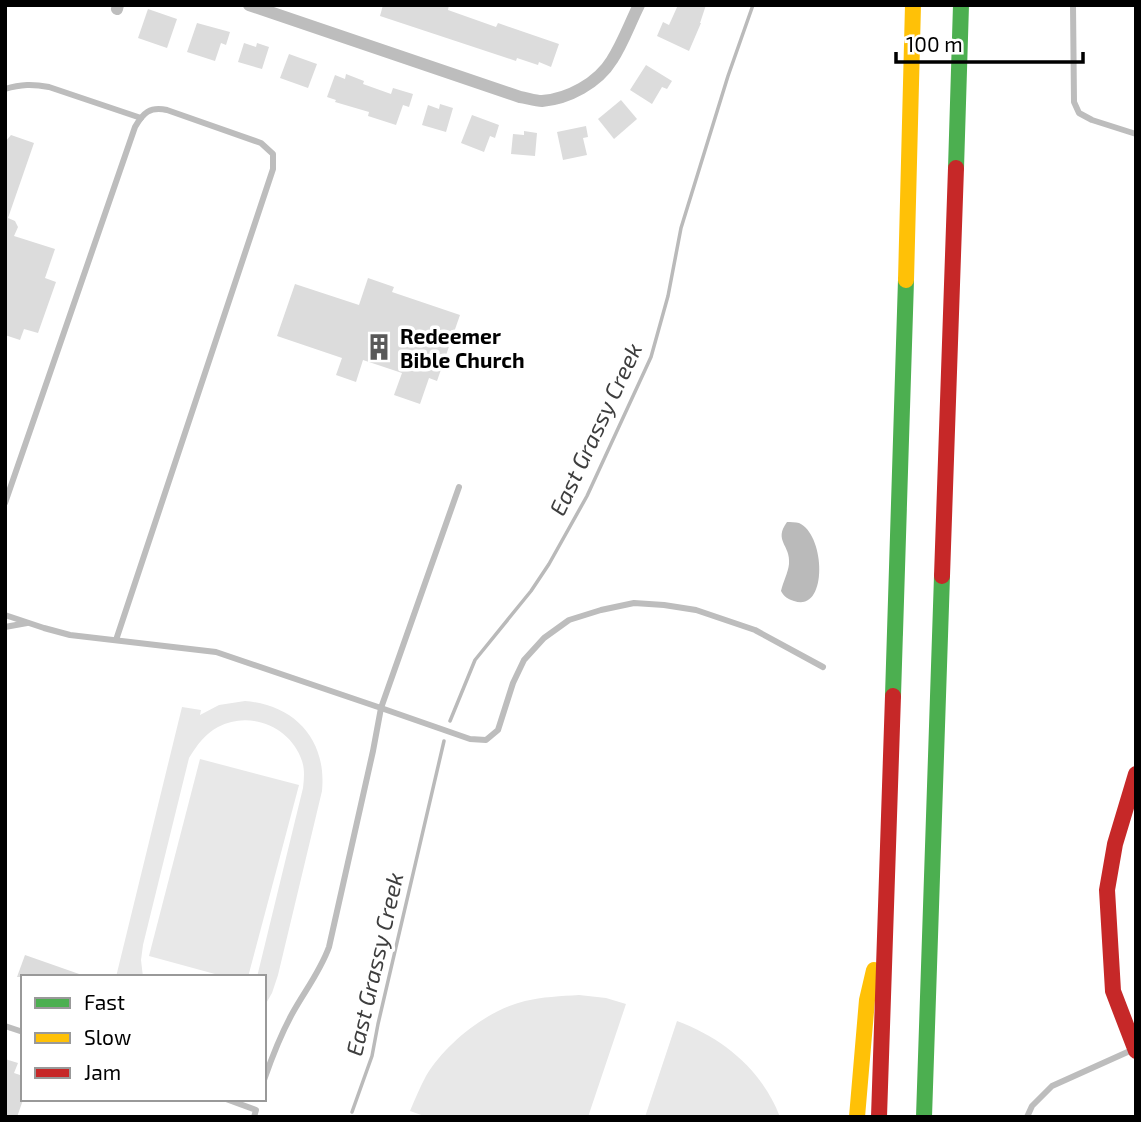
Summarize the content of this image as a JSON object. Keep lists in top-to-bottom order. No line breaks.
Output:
{"water":["East Grassy Creek"],"places":{"building":["Redeemer Bible Church"]},"legend":["Fast","Slow","Jam"],"scale_bar":"100 m"}
